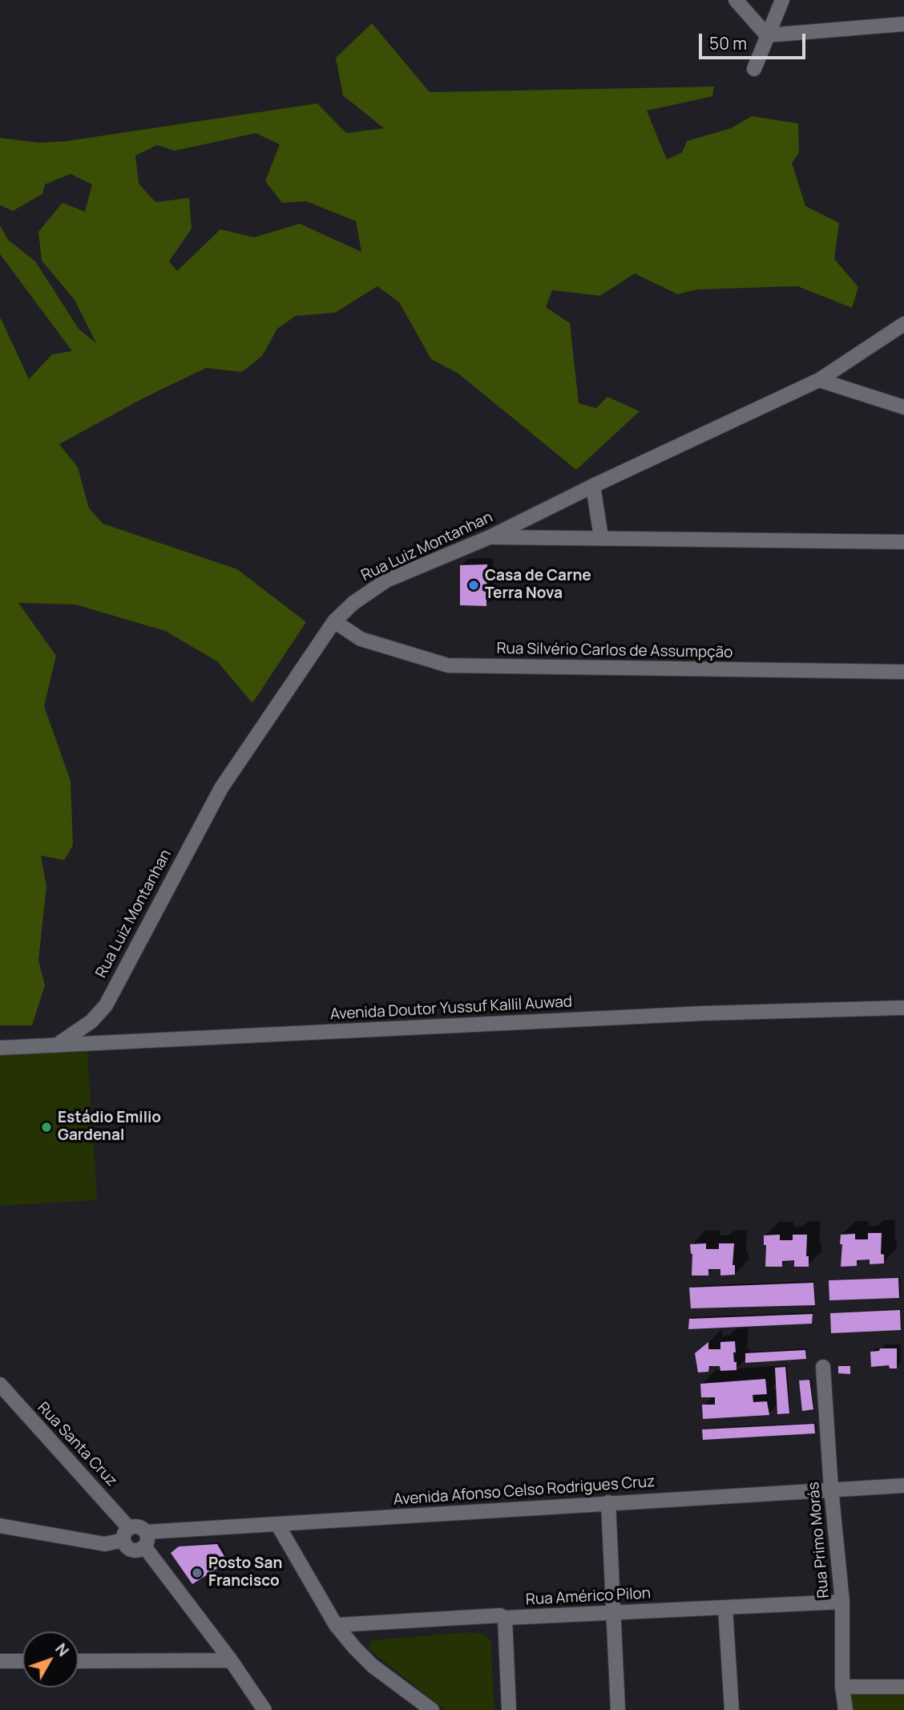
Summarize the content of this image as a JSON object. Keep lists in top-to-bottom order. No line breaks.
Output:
{"streets":{"street":["Rua Luiz Montanhan","Rua Silvério Carlos de Assumpção","Avenida Doutor Yussuf Kallil Auwad","Rua Santa Cruz","Avenida Afonso Celso Rodrigues Cruz","Rua Primo Morás","Rua Américo Pilon"]},"crossings":[["Rua Luiz Montanhan","Rua Silvério Carlos de Assumpção"],["Rua Luiz Montanhan","Avenida Doutor Yussuf Kallil Auwad"],["Rua Santa Cruz","Avenida Afonso Celso Rodrigues Cruz"],["Avenida Afonso Celso Rodrigues Cruz","Rua Primo Morás"],["Rua Primo Morás","Rua Américo Pilon"]],"places":["Casa de Carne Terra Nova","Estádio Emilio Gardenal","Posto San Francisco"],"scale_bar":"50 m","north":"top right"}
